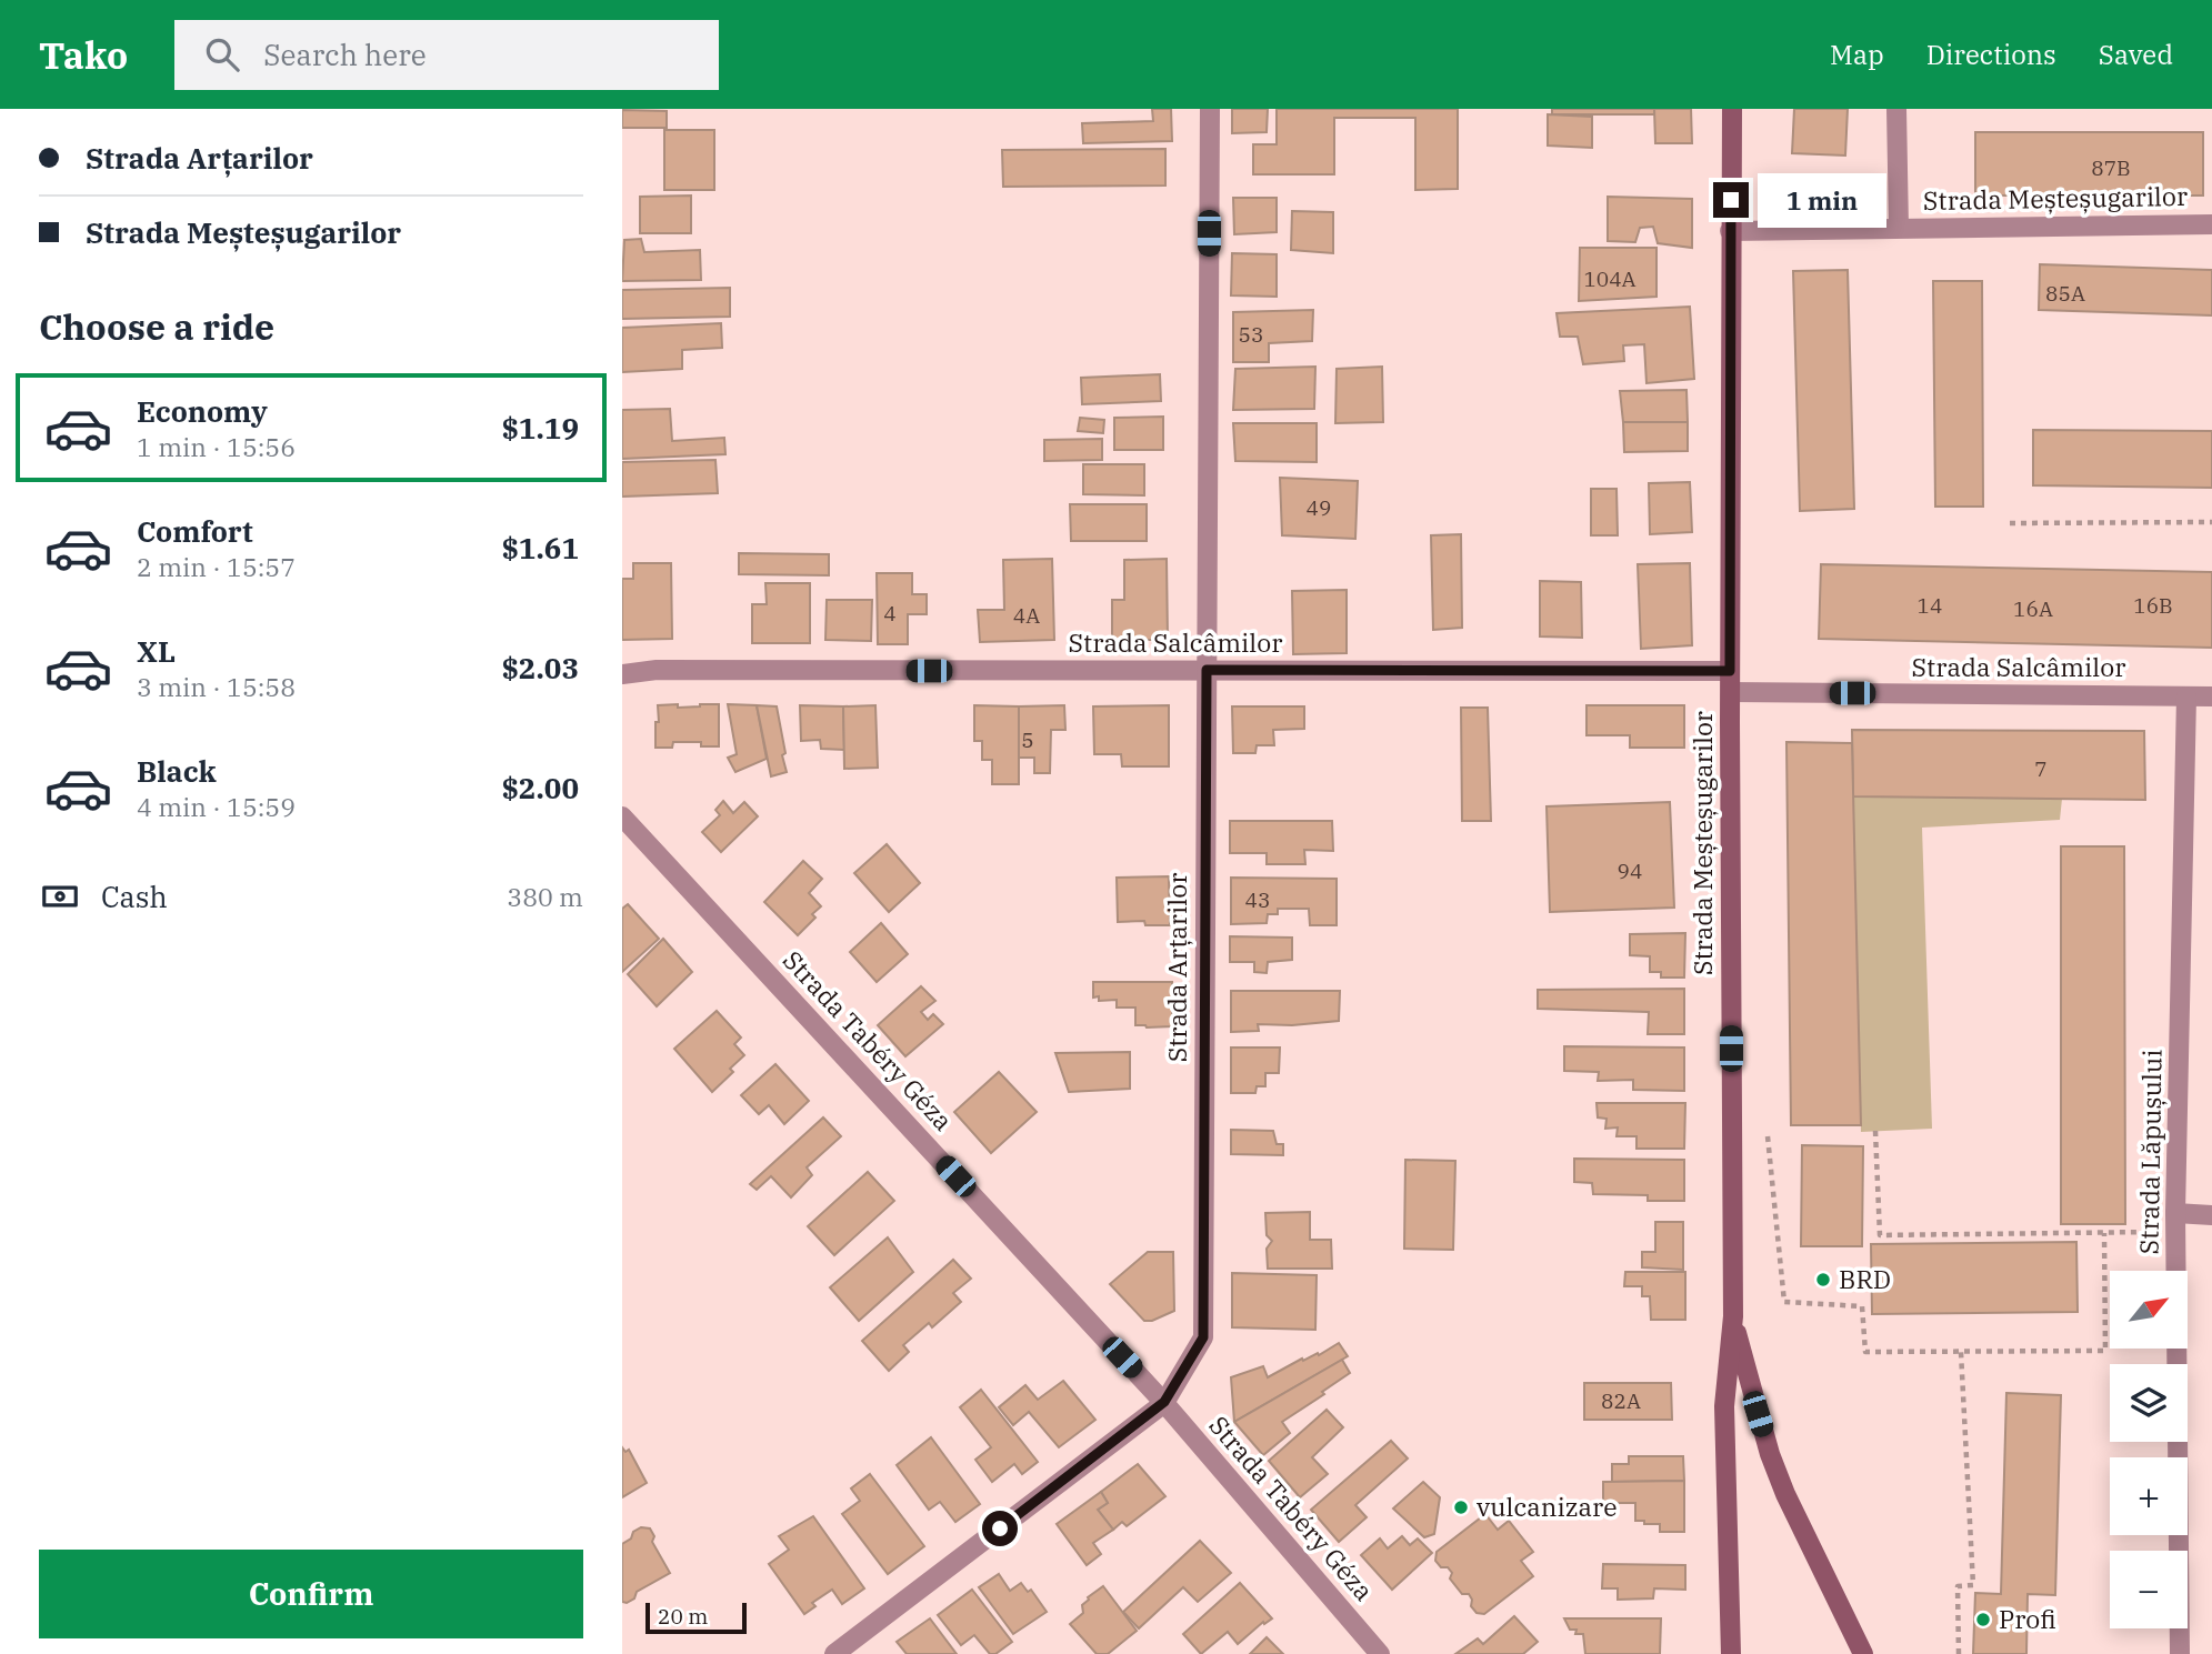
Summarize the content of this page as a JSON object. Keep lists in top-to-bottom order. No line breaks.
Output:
{"streets":{"main road":["Strada Meșteșugarilor"],"street":["Strada Salcâmilor","Strada Arțarilor","Strada Tabéry Géza","Strada Lăpușului"]},"crossings":[["Strada Meșteșugarilor","Strada Salcâmilor"],["Strada Salcâmilor","Strada Arțarilor"],["Strada Salcâmilor","Strada Lăpușului"],["Strada Arțarilor","Strada Tabéry Géza"]],"places":["BRD","vulcanizare","Profi"],"house_numbers":["87B","104A","85A","53","49","14","16B","16A","4","4A","5","7","94","43","82A"],"scale_bar":"20 m","north":"top right","page":{"header":"Tako","search":"Search here","nav":["Map","Directions","Saved"],"banner":["Strada Arțarilor","Strada Meșteșugarilor"],"bubble":"1 min","heading":"Choose a ride","list":[{"name":"Economy","note":"1 min · 15:56","value":"$1.19"},{"name":"Comfort","note":"2 min · 15:57","value":"$1.61"},{"name":"XL","note":"3 min · 15:58","value":"$2.03"},{"name":"Black","note":"4 min · 15:59","value":"$2.00"}],"pay":["Cash","380 m"],"map_buttons":["+","−"],"buttons":"Confirm","scale":"20 m"}}
